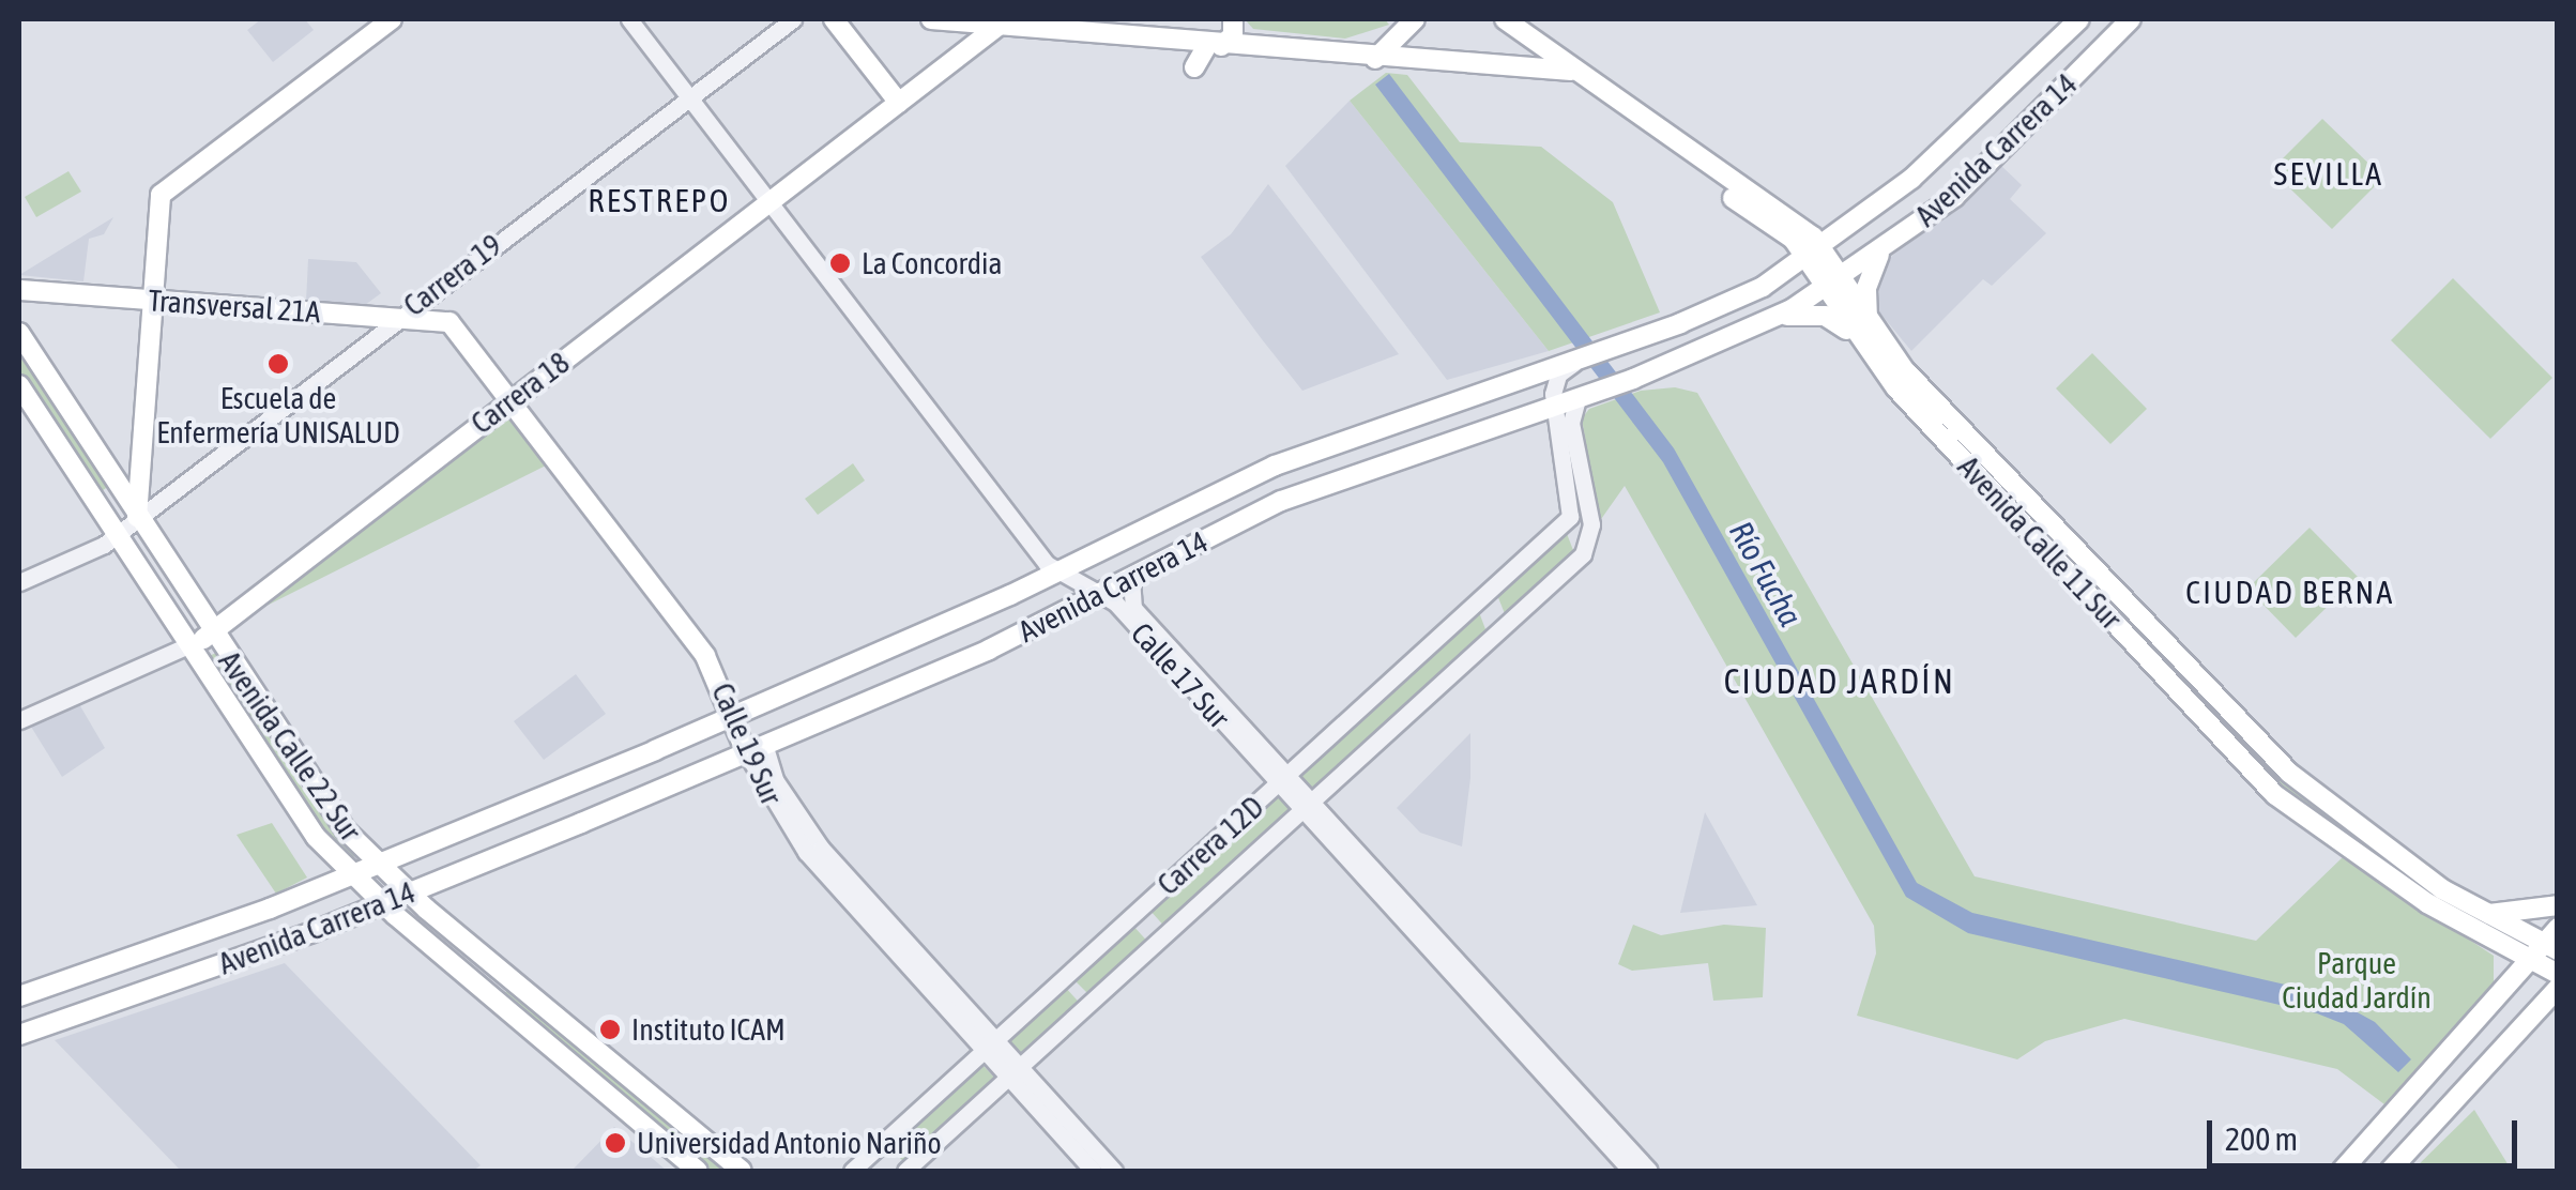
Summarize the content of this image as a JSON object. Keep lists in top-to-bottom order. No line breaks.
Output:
{"streets":{"main road":["Avenida Carrera 14","Transversal 21A","Carrera 18","Avenida Calle 11 Sur","Calle 19 Sur","Avenida Calle 22 Sur"],"street":["Carrera 19","Calle 17 Sur","Carrera 12D"]},"crossings":[["Avenida Carrera 14","Avenida Calle 11 Sur"],["Avenida Carrera 14","Calle 17 Sur"],["Avenida Carrera 14","Calle 19 Sur"],["Avenida Carrera 14","Avenida Calle 22 Sur"],["Avenida Carrera 14","Carrera 12D"],["Carrera 19","Transversal 21A"],["Carrera 19","Calle 17 Sur"],["Carrera 19","Calle 19 Sur"],["Carrera 19","Avenida Calle 22 Sur"],["Transversal 21A","Calle 19 Sur"],["Carrera 18","Calle 17 Sur"],["Carrera 18","Calle 19 Sur"],["Carrera 18","Avenida Calle 22 Sur"],["Calle 17 Sur","Carrera 12D"],["Calle 19 Sur","Carrera 12D"]],"districts":["SEVILLA","RESTREPO","CIUDAD BERNA","CIUDAD JARDÍN"],"water":["Río Fucha"],"parks":["Parque Ciudad Jardín"],"places":["La Concordia","Escuela de Enfermería UNISALUD","Instituto ICAM","Universidad Antonio Nariño"],"scale_bar":"200 m"}
